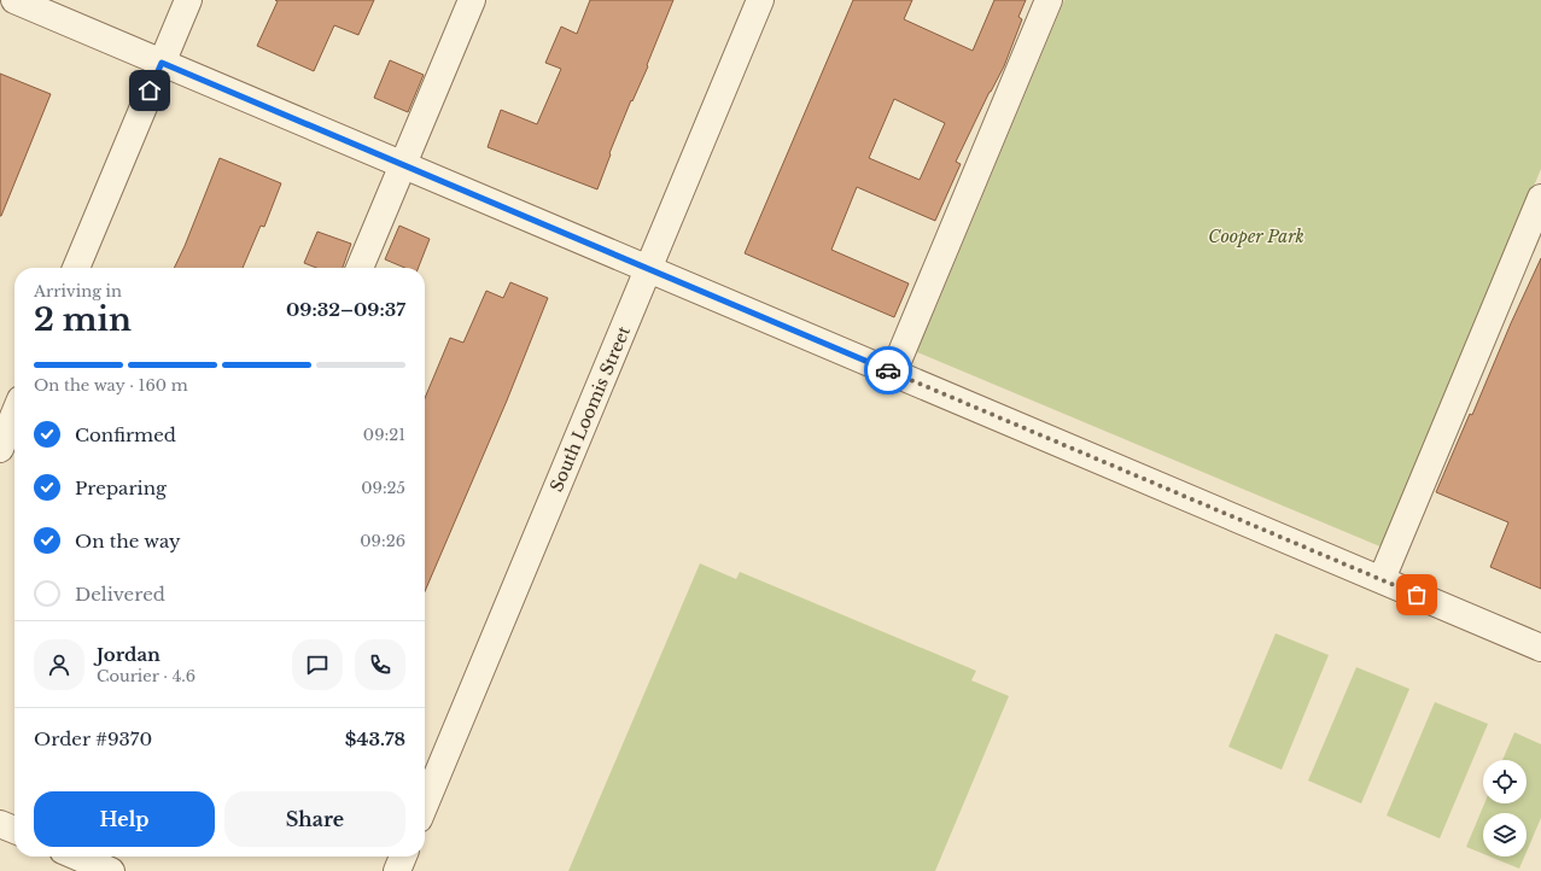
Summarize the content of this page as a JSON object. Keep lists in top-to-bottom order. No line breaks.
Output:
{"streets":{"street":["South Loomis Street"]},"parks":["Cooper Park"],"page":{"heading":["2 min","Arriving in","09:32–09:37"],"panel":["Jordan","Courier · 4.6","Order #9370","$43.78"],"bar":"On the way · 160 m","list":[["Confirmed","09:21"],["Preparing","09:25"],["On the way","09:26"],"Delivered"],"buttons":["Help","Share"]}}
